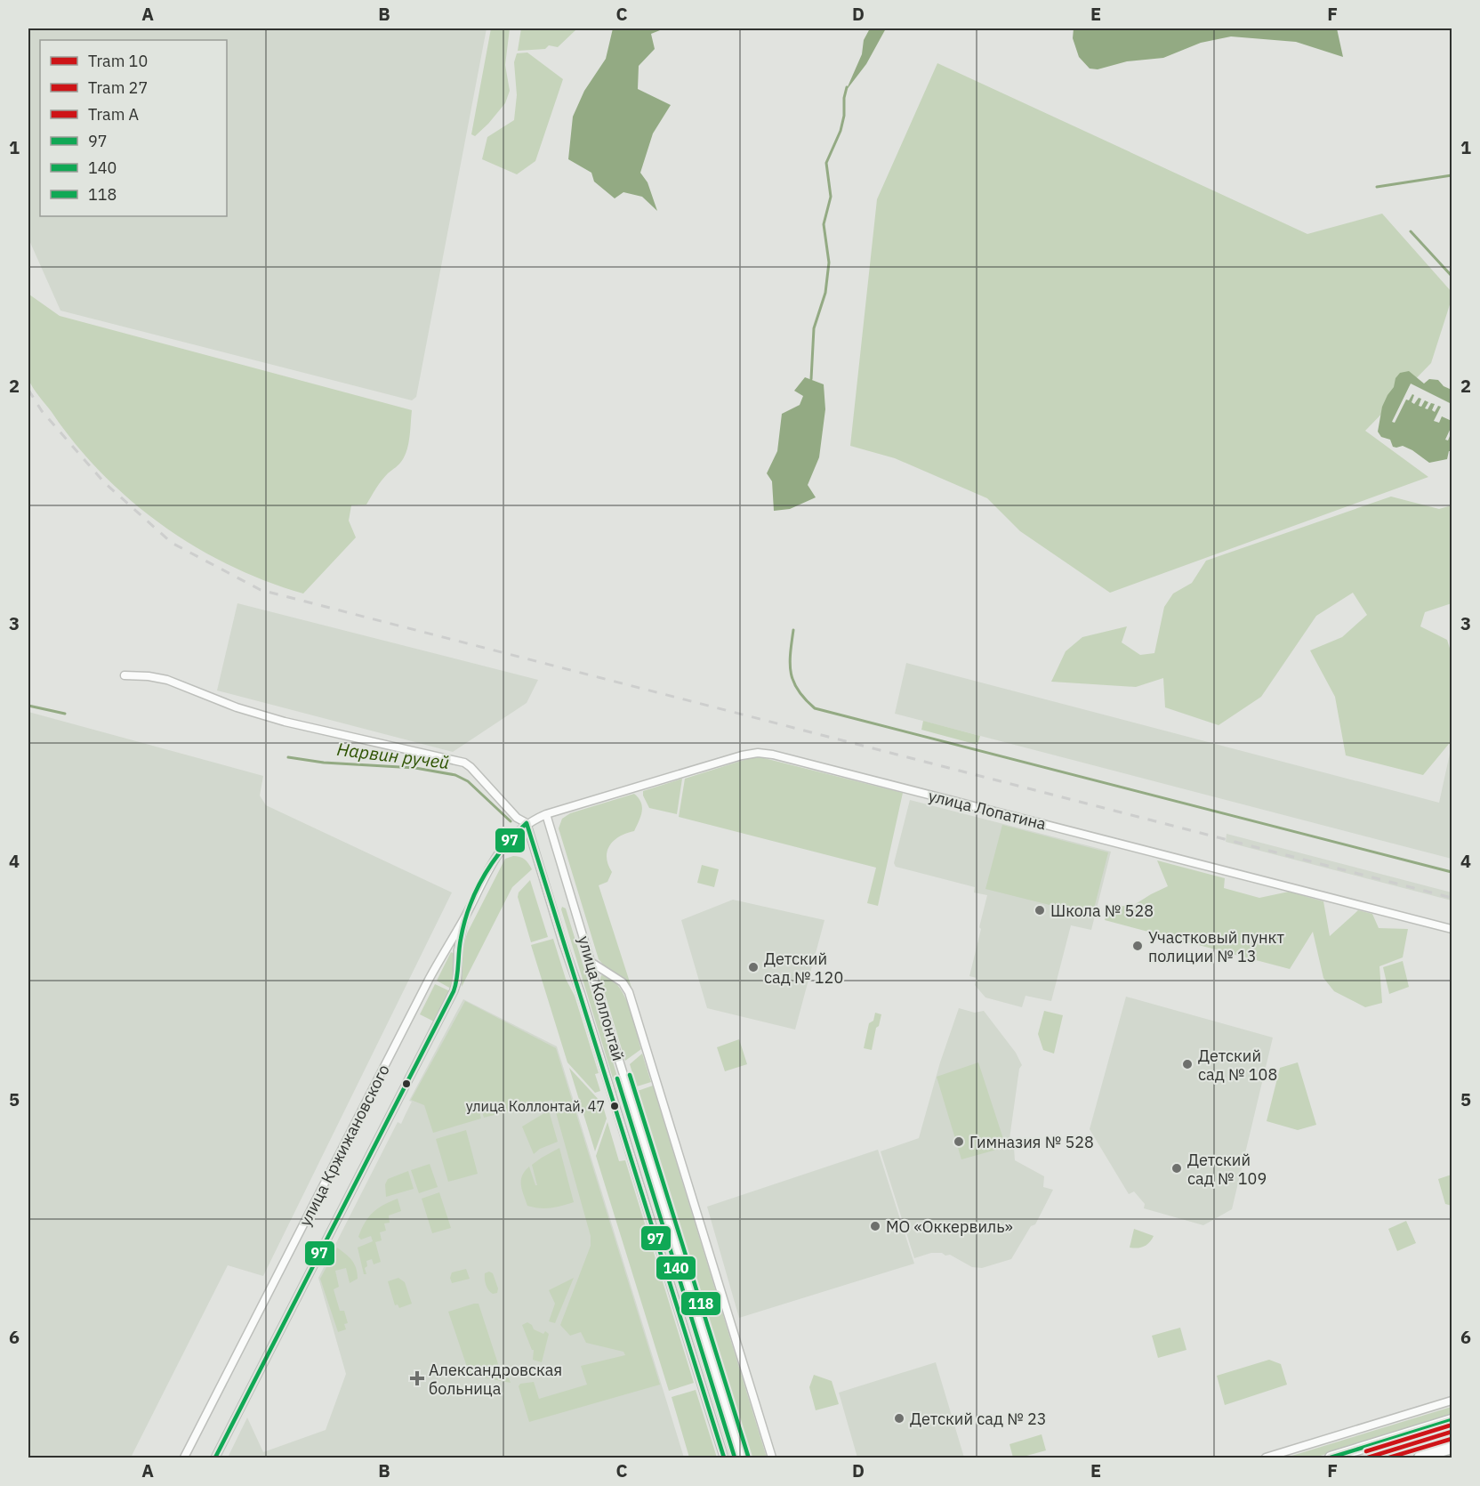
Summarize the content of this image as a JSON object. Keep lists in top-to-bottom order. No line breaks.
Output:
{"streets":{"street":["улица Лопатина","улица Коллонтай","улица Кржижановского"]},"crossings":[["улица Лопатина","улица Коллонтай"],["улица Лопатина","улица Кржижановского"],["улица Коллонтай","улица Кржижановского"]],"water":["Нарвин ручей"],"places":{"other":["Школа № 528","Участковый пункт полиции № 13","Детский сад № 120","Детский сад № 108","улица Коллонтай, 47","Гимназия № 528","Детский сад № 109","МО «Оккервиль»","Детский сад № 23"],"health":["Александровская больница"]},"lines":["transit line 97","transit line 118","transit line 140","tram line А","tram line 10","tram line 27"],"legend":["Tram 10","Tram 27","Tram А","97","140","118"],"grid":{"columns":["A","B","C","D","E","F"],"rows":["1","2","3","4","5","6"]}}
